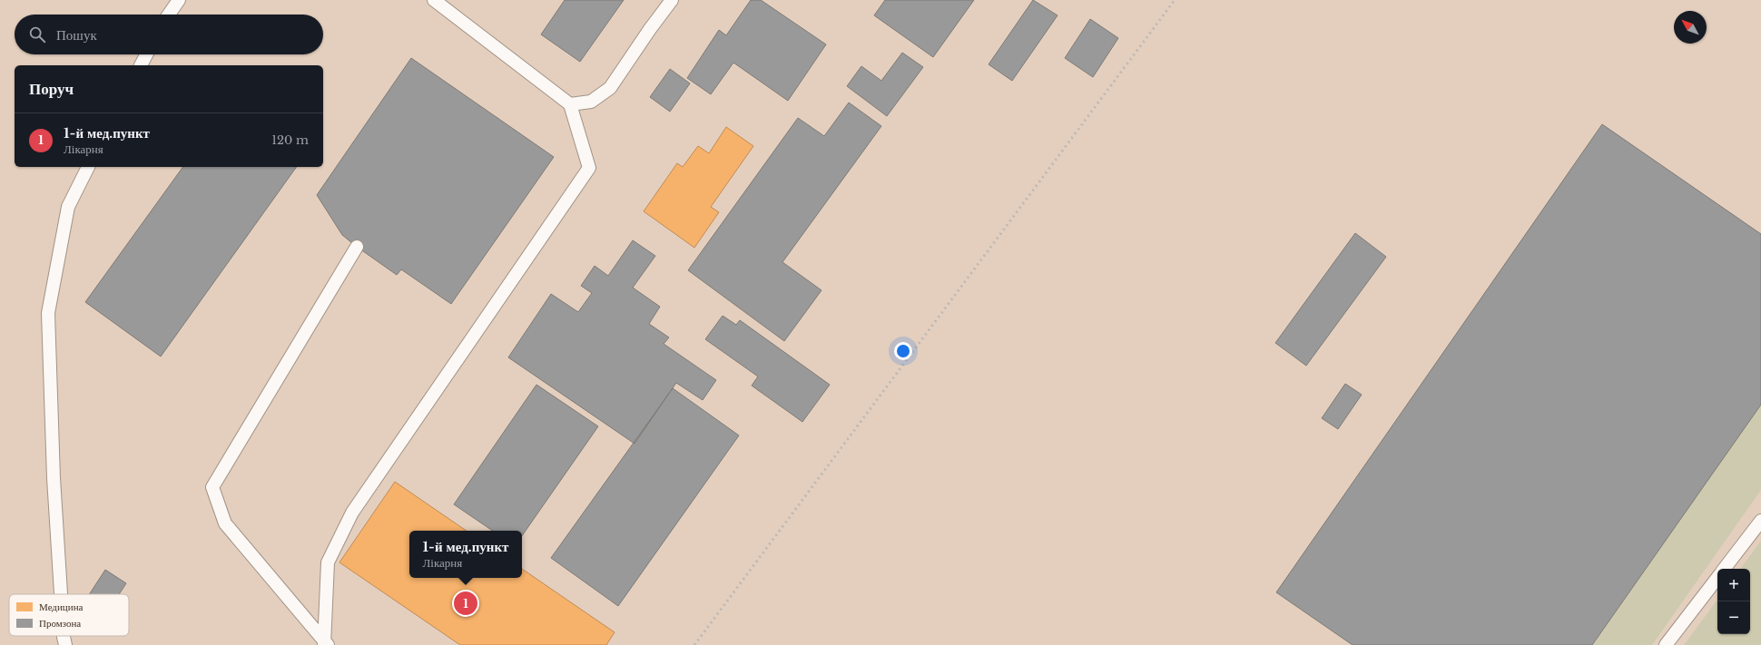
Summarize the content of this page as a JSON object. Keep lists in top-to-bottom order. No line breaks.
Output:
{"legend":["Медицина","Промзона"],"north":"top left","page":{"search":"Пошук","heading":"Поруч","list":[{"mark":"1","name":"1-й мед.пункт","note":"Лікарня","value":"120 m"}],"popup":["1-й мед.пункт","Лікарня"],"map_buttons":["+","−"],"pins":"1"}}
